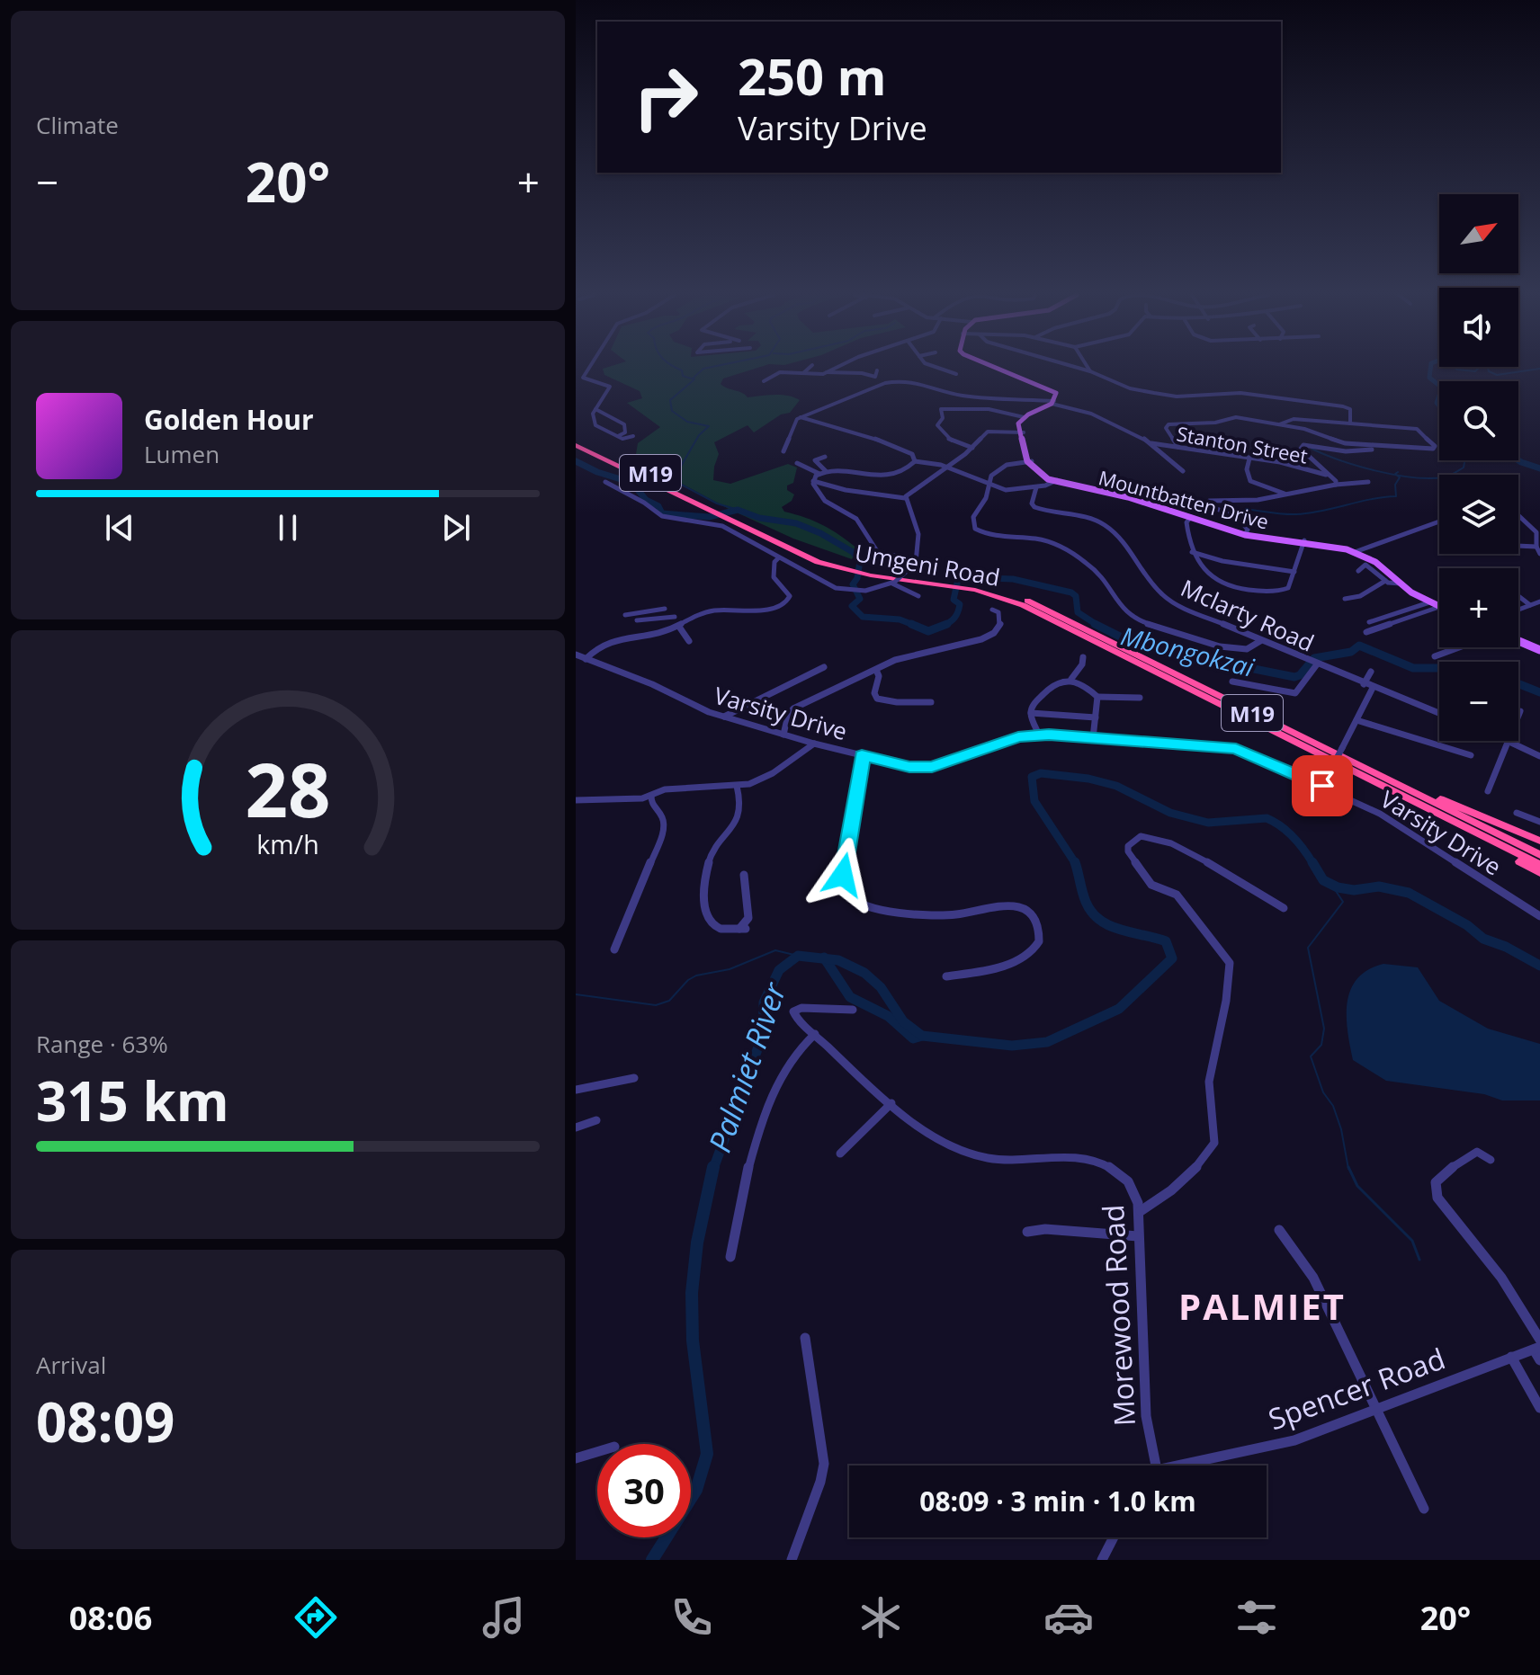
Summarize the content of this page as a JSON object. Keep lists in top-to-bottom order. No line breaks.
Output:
{"streets":{"highway":["M19","Umgeni Road"],"main road":["Mountbatten Drive"],"street":["Stanton Street","Mclarty Road","Varsity Drive","Morewood Road","Spencer Road"]},"districts":["PALMIET"],"water":["Mbongokzai","Palmiet River"],"north":"top right","page":{"tile":["Climate",["Range · 63%","315 km"],["Arrival","08:09"]],"turn":["250 m","Varsity Drive"],"heat":["−","20°","+"],"map_buttons":["+","−"],"song":["Golden Hour","Lumen"],"limit":"30","trip":"08:09 · 3 min · 1.0 km","tabs":["08:06","20°"],"gauge":["28","km/h"]}}
